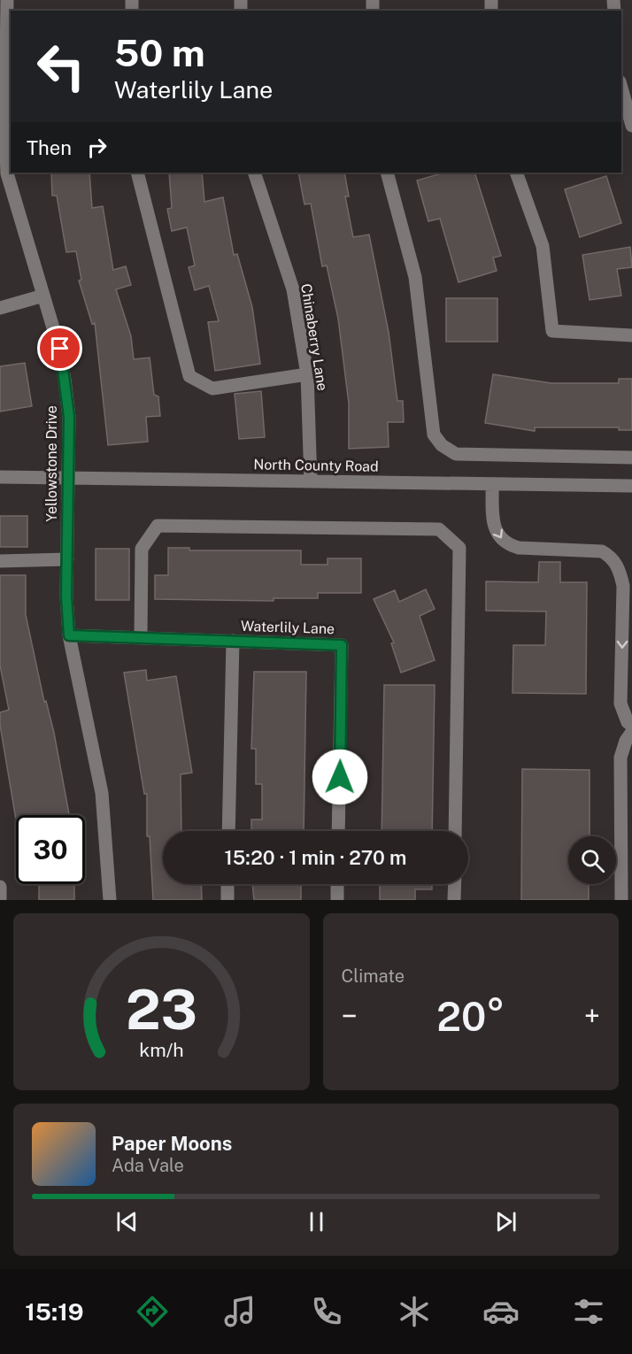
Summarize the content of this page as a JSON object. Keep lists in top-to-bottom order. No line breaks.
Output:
{"streets":{"street":["Chinaberry Lane","Yellowstone Drive","North County Road","Waterlily Lane"]},"crossings":[["Chinaberry Lane","North County Road"],["Yellowstone Drive","North County Road"],["Yellowstone Drive","Waterlily Lane"]],"page":{"turn":["50 m","Waterlily Lane"],"then":"Then","limit":"30","trip":"15:20 · 1 min · 270 m","tile":"Climate","heat":["−","20°","+"],"song":["Paper Moons","Ada Vale"],"tabs":"15:19","gauge":["23","km/h"]}}
